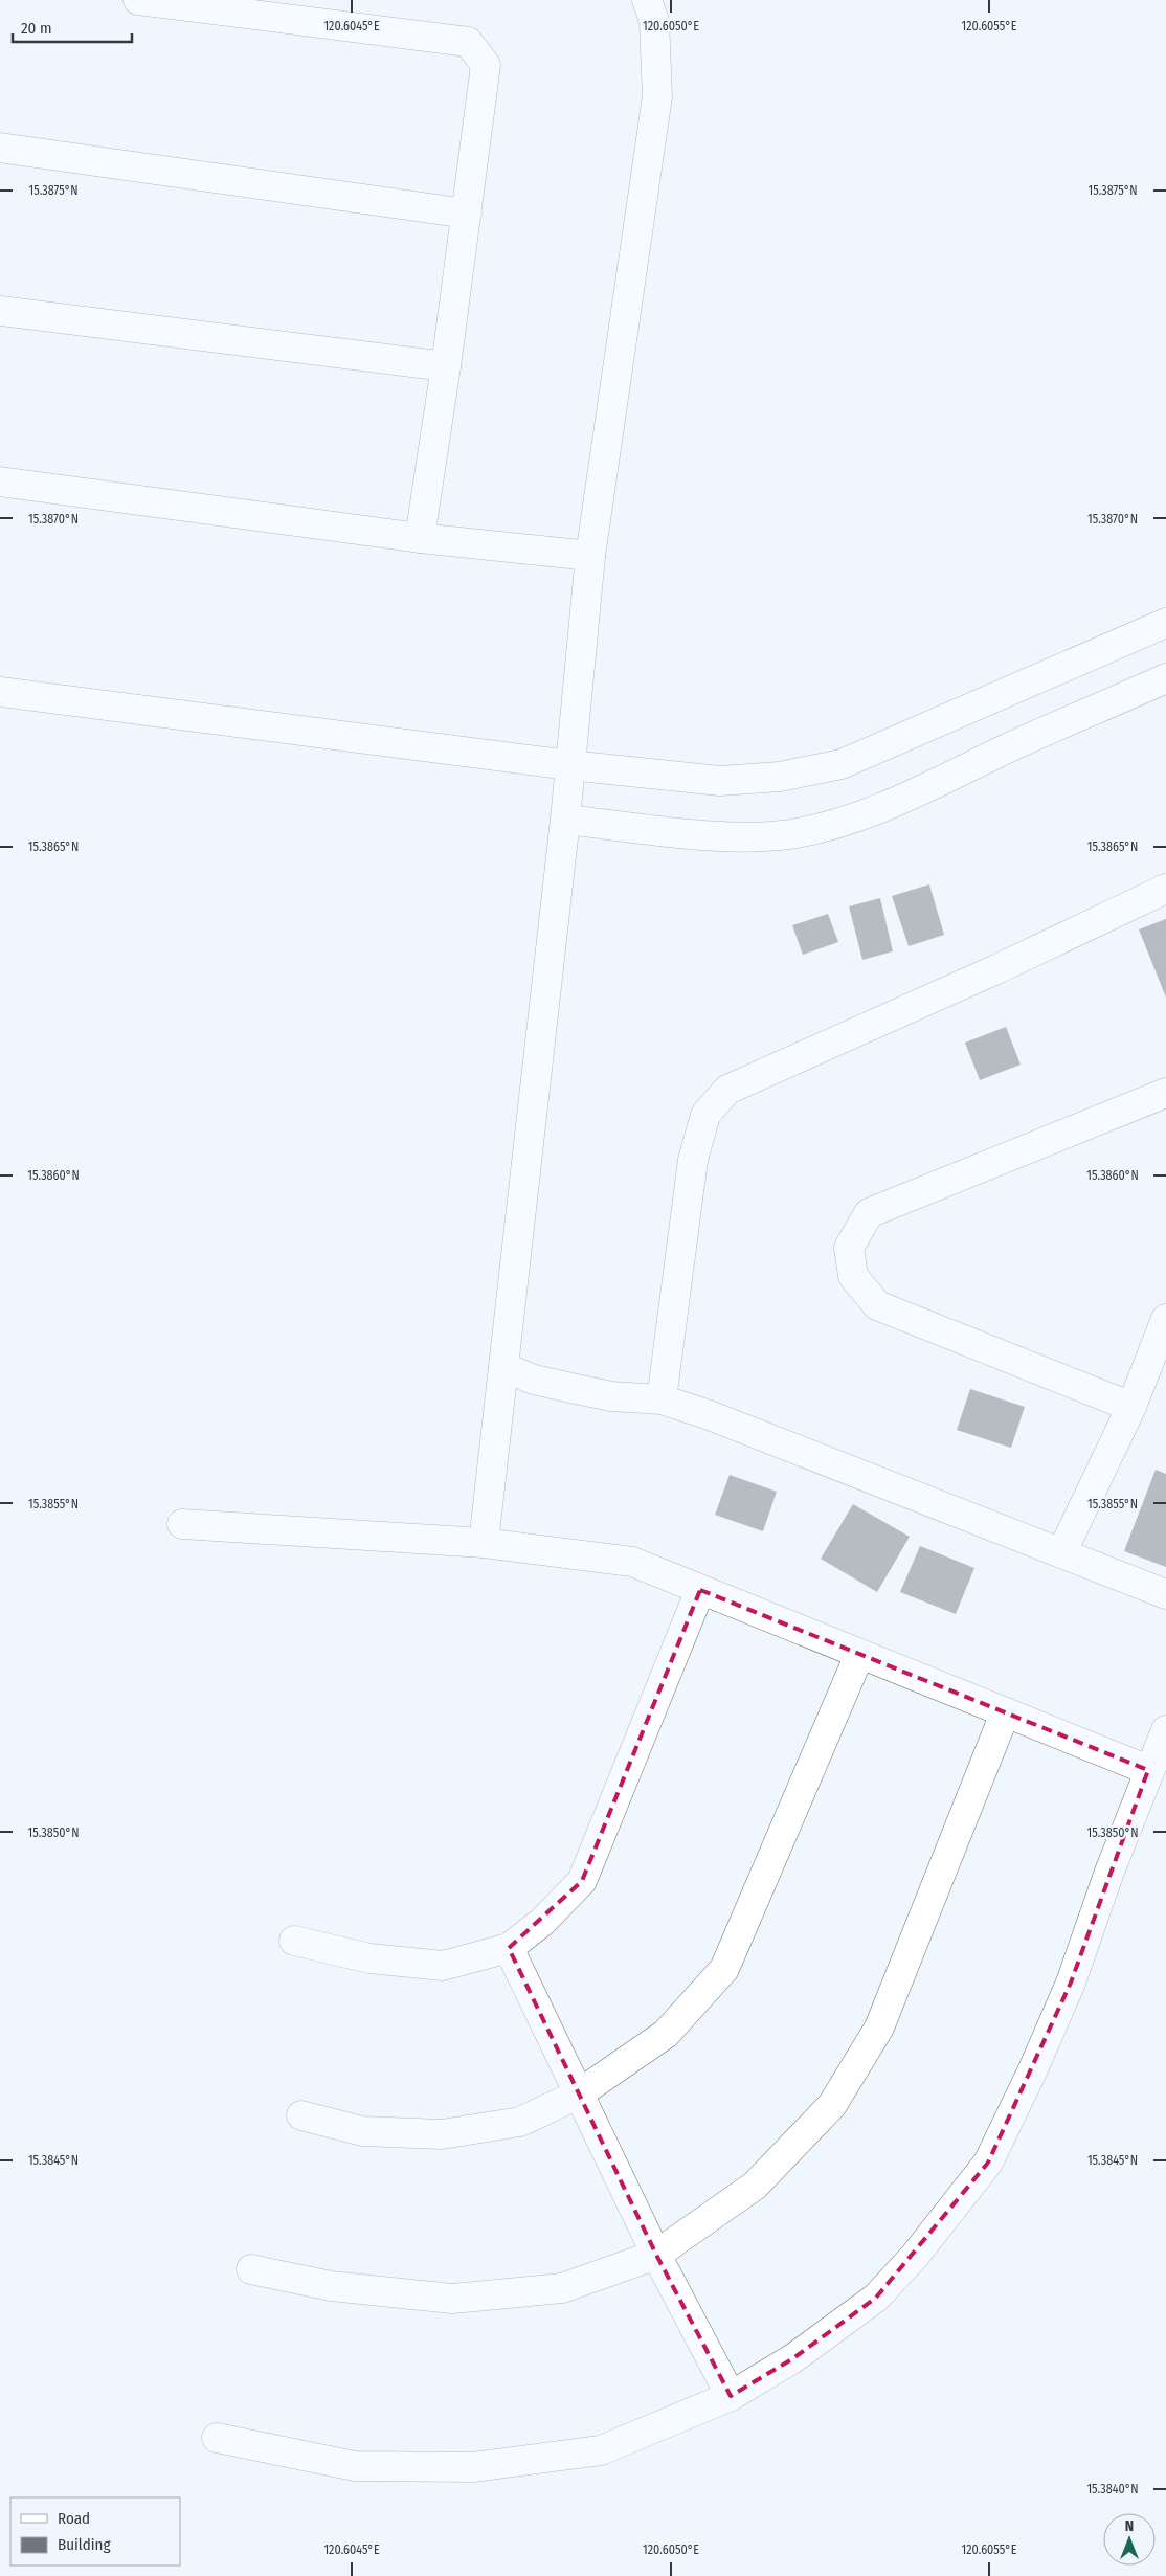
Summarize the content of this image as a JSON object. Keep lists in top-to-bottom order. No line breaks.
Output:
{"legend":["Road","Building"],"scale_bar":"20 m","north":"top","coordinates":["120.6045°E","120.6050°E","120.6055°E","15.3875°N","15.3870°N","15.3865°N","15.3860°N","15.3855°N","15.3850°N","15.3845°N","15.3840°N"]}
